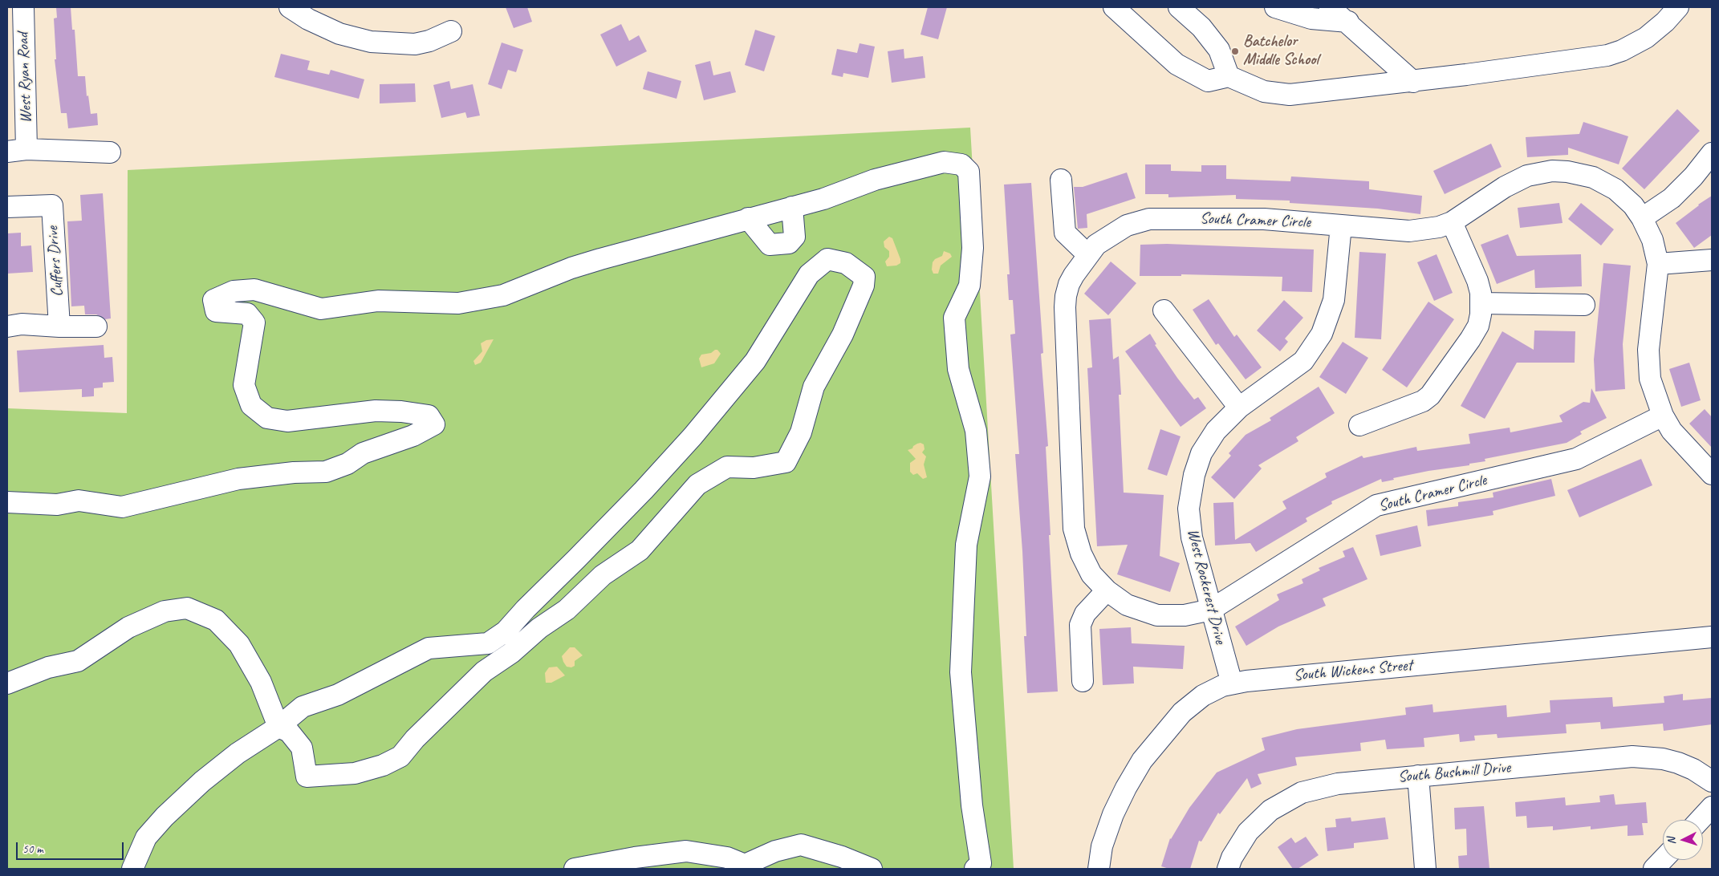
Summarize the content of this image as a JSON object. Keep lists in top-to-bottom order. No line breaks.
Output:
{"streets":{"street":["West Ryan Road","South Cramer Circle","Cuffers Drive","West Rockcrest Drive","South Wickens Street","South Bushmill Drive"]},"crossings":[["South Cramer Circle","West Rockcrest Drive"],["West Rockcrest Drive","South Wickens Street"]],"places":["Batchelor Middle School"],"scale_bar":"50 m","north":"left"}
